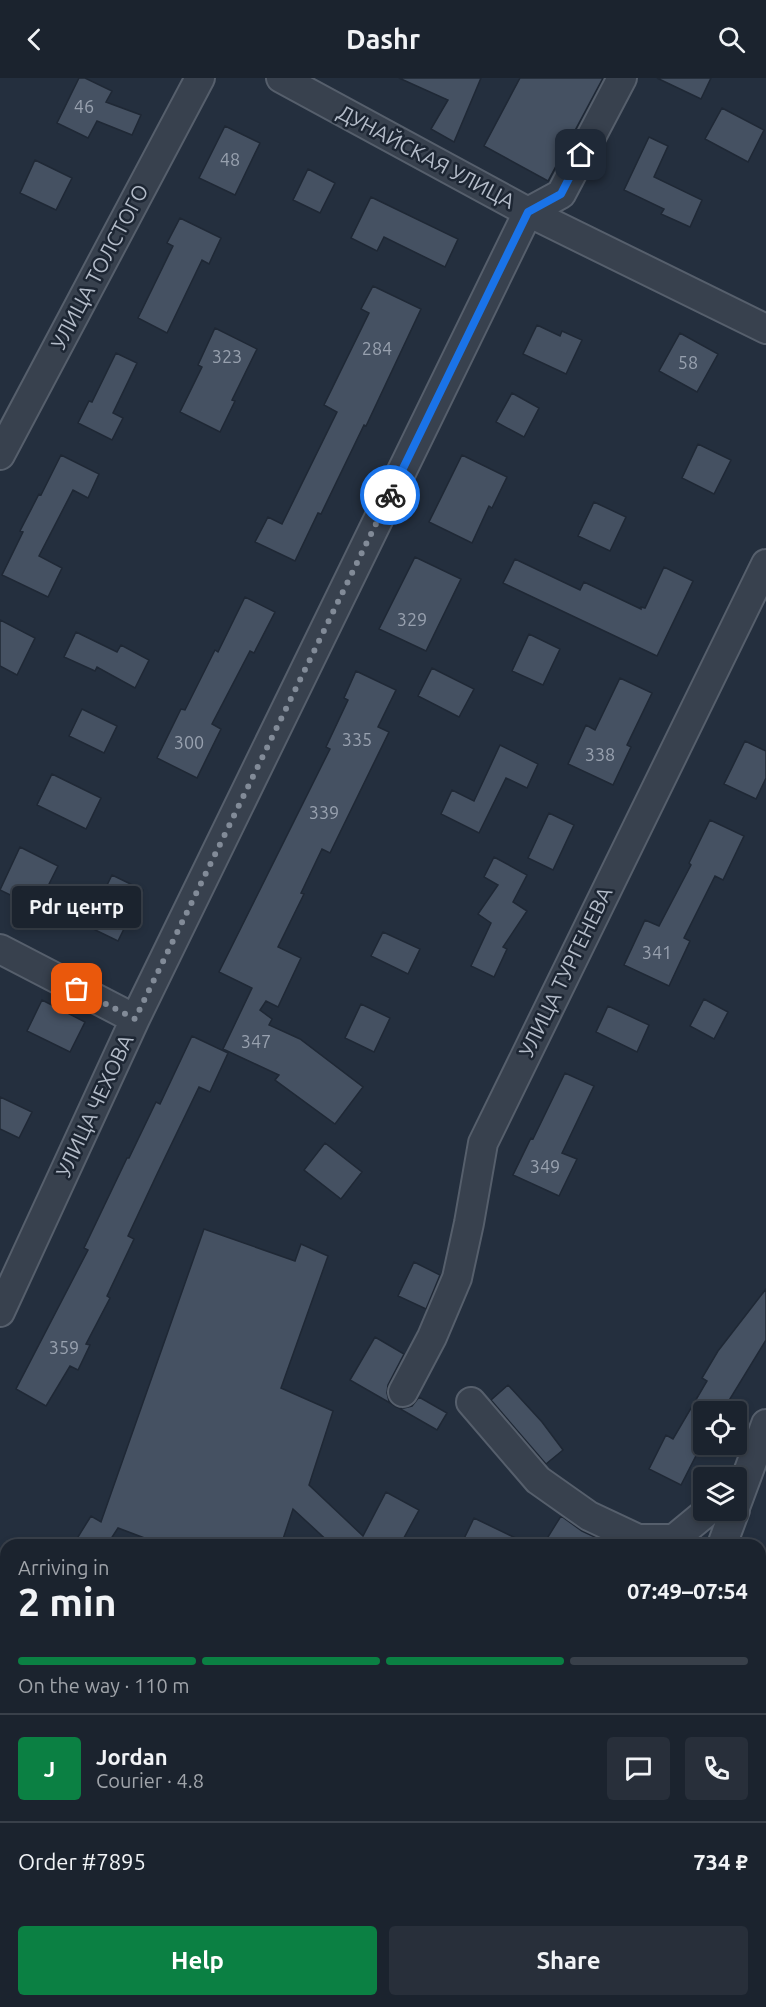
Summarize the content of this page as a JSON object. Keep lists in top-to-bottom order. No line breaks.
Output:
{"streets":{"street":["ДУНАЙСКАЯ УЛИЦА","УЛИЦА ТОЛСТОГО","УЛИЦА ТУРГЕНЕВА","УЛИЦА ЧЕХОВА"]},"crossings":[["ДУНАЙСКАЯ УЛИЦА","УЛИЦА ЧЕХОВА"]],"places":["Pdr центр"],"house_numbers":["46","48","284","323","58","329","335","300","338","339","341","347","349","359"],"page":{"header":"Dashr","bubble":"Pdr центр","heading":["2 min","Arriving in","07:49–07:54"],"panel":["Jordan","Courier · 4.8","Order #7895","734 ₽"],"bar":"On the way · 110 m","round":"J","buttons":["Help","Share"]}}
